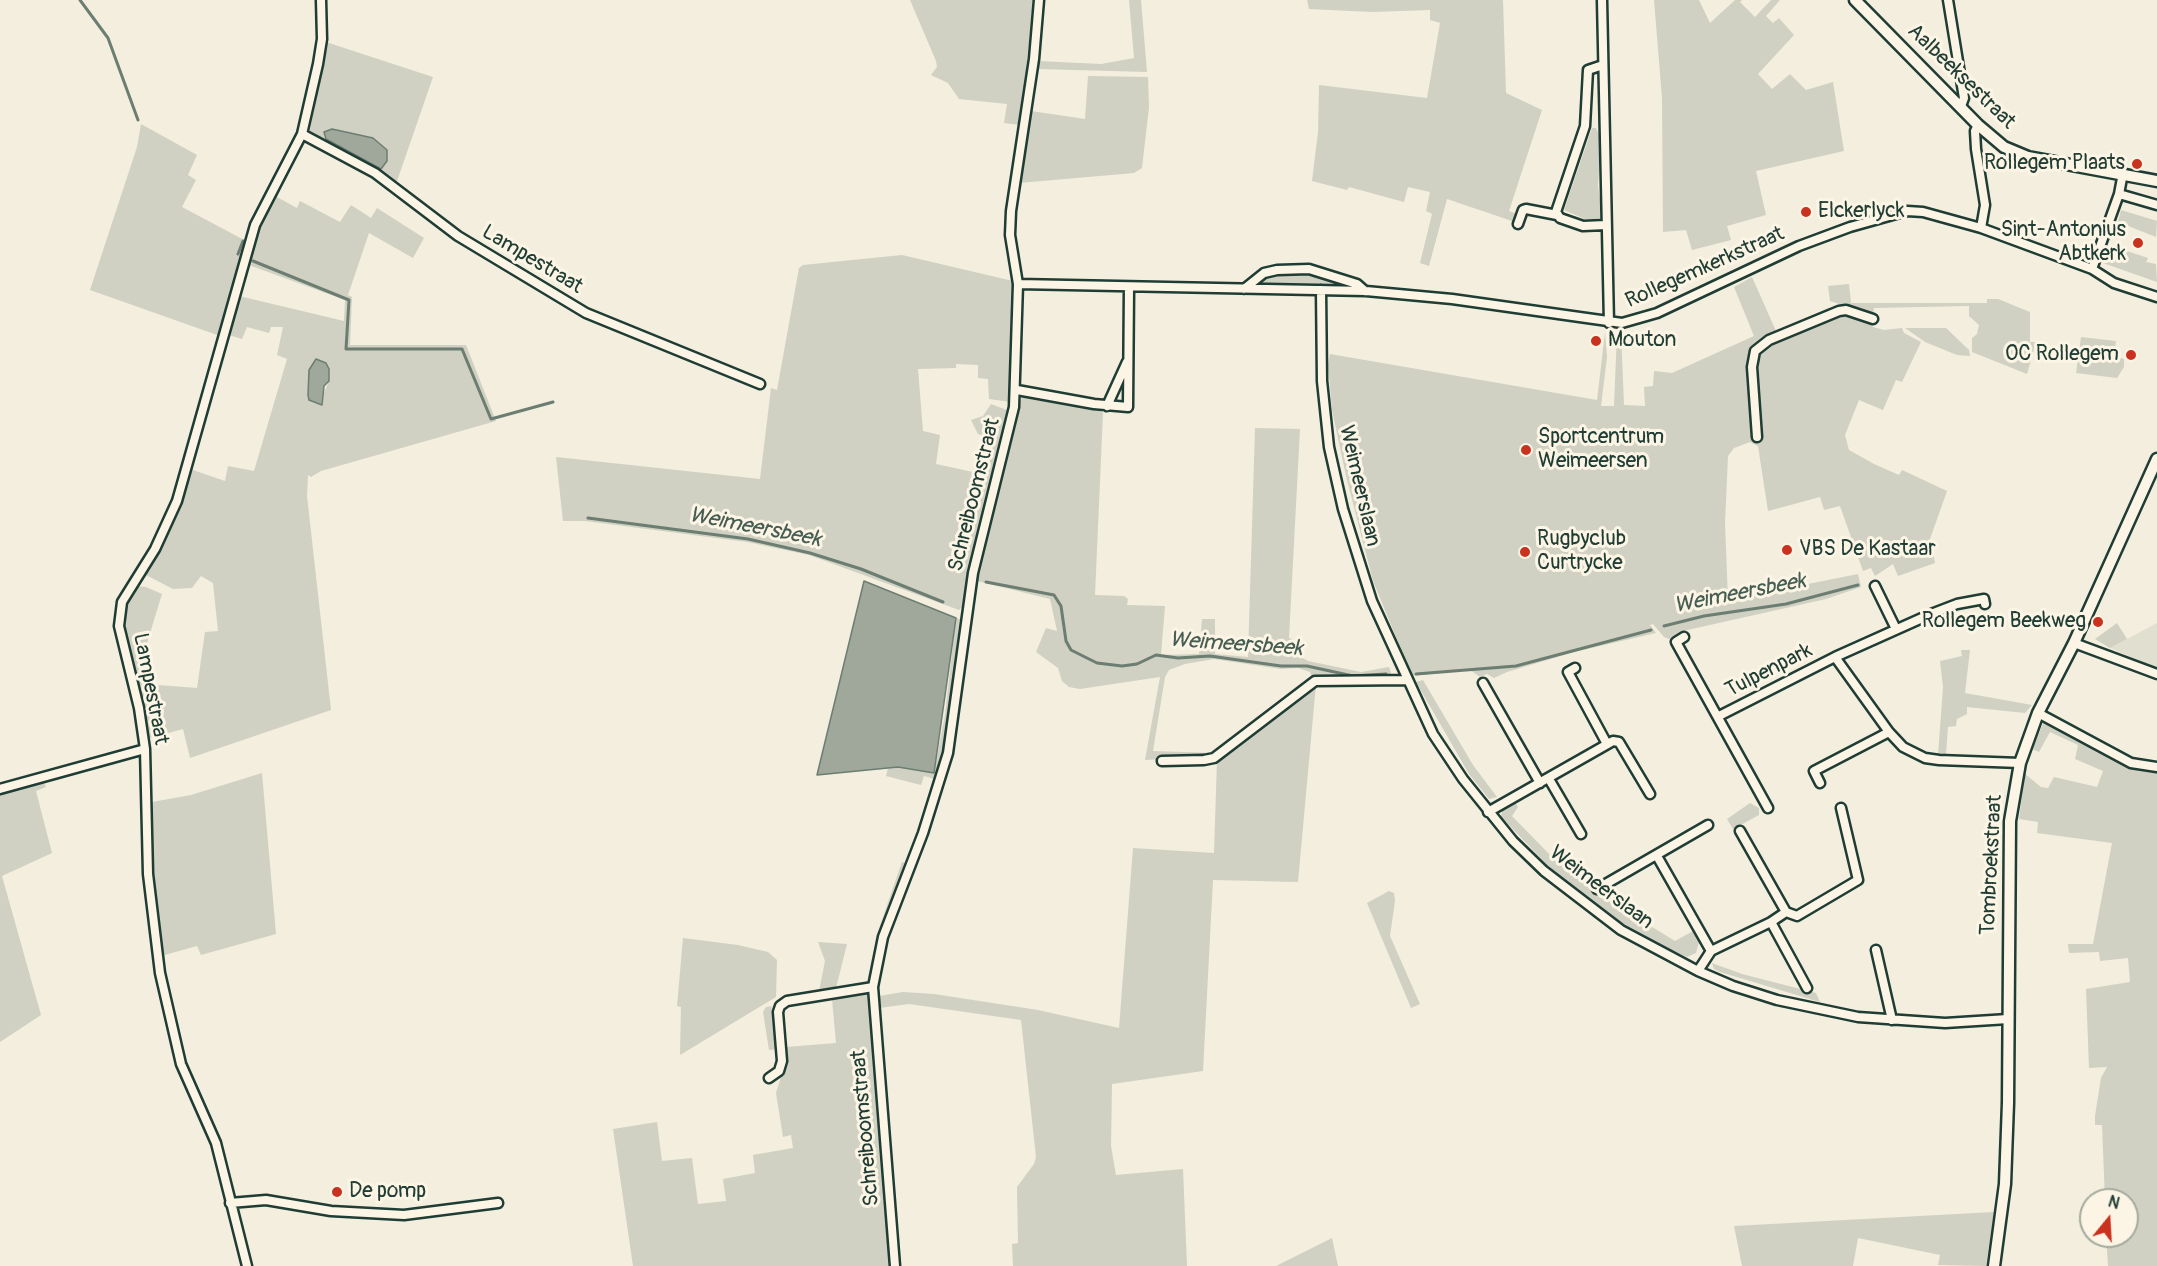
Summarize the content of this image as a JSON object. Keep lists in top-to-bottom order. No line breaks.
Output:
{"streets":{"street":["Aalbeeksestraat","Lampestraat","Rollegemkerkstraat","Weimeerslaan","Schreiboomstraat","Tulpenpark","Tombroekstraat"]},"crossings":[["Rollegemkerkstraat","Weimeerslaan"],["Rollegemkerkstraat","Schreiboomstraat"],["Weimeerslaan","Tombroekstraat"],["Tulpenpark","Tombroekstraat"]],"water":["Weimeersbeek"],"places":["Rollegem Plaats","Elckerlyck","Sint-Antonius Abtkerk","Mouton","OC Rollegem","Sportcentrum Weimeersen","VBS De Kastaar","Rugbyclub Curtrycke","Rollegem Beekweg","De pomp"],"north":"top"}
